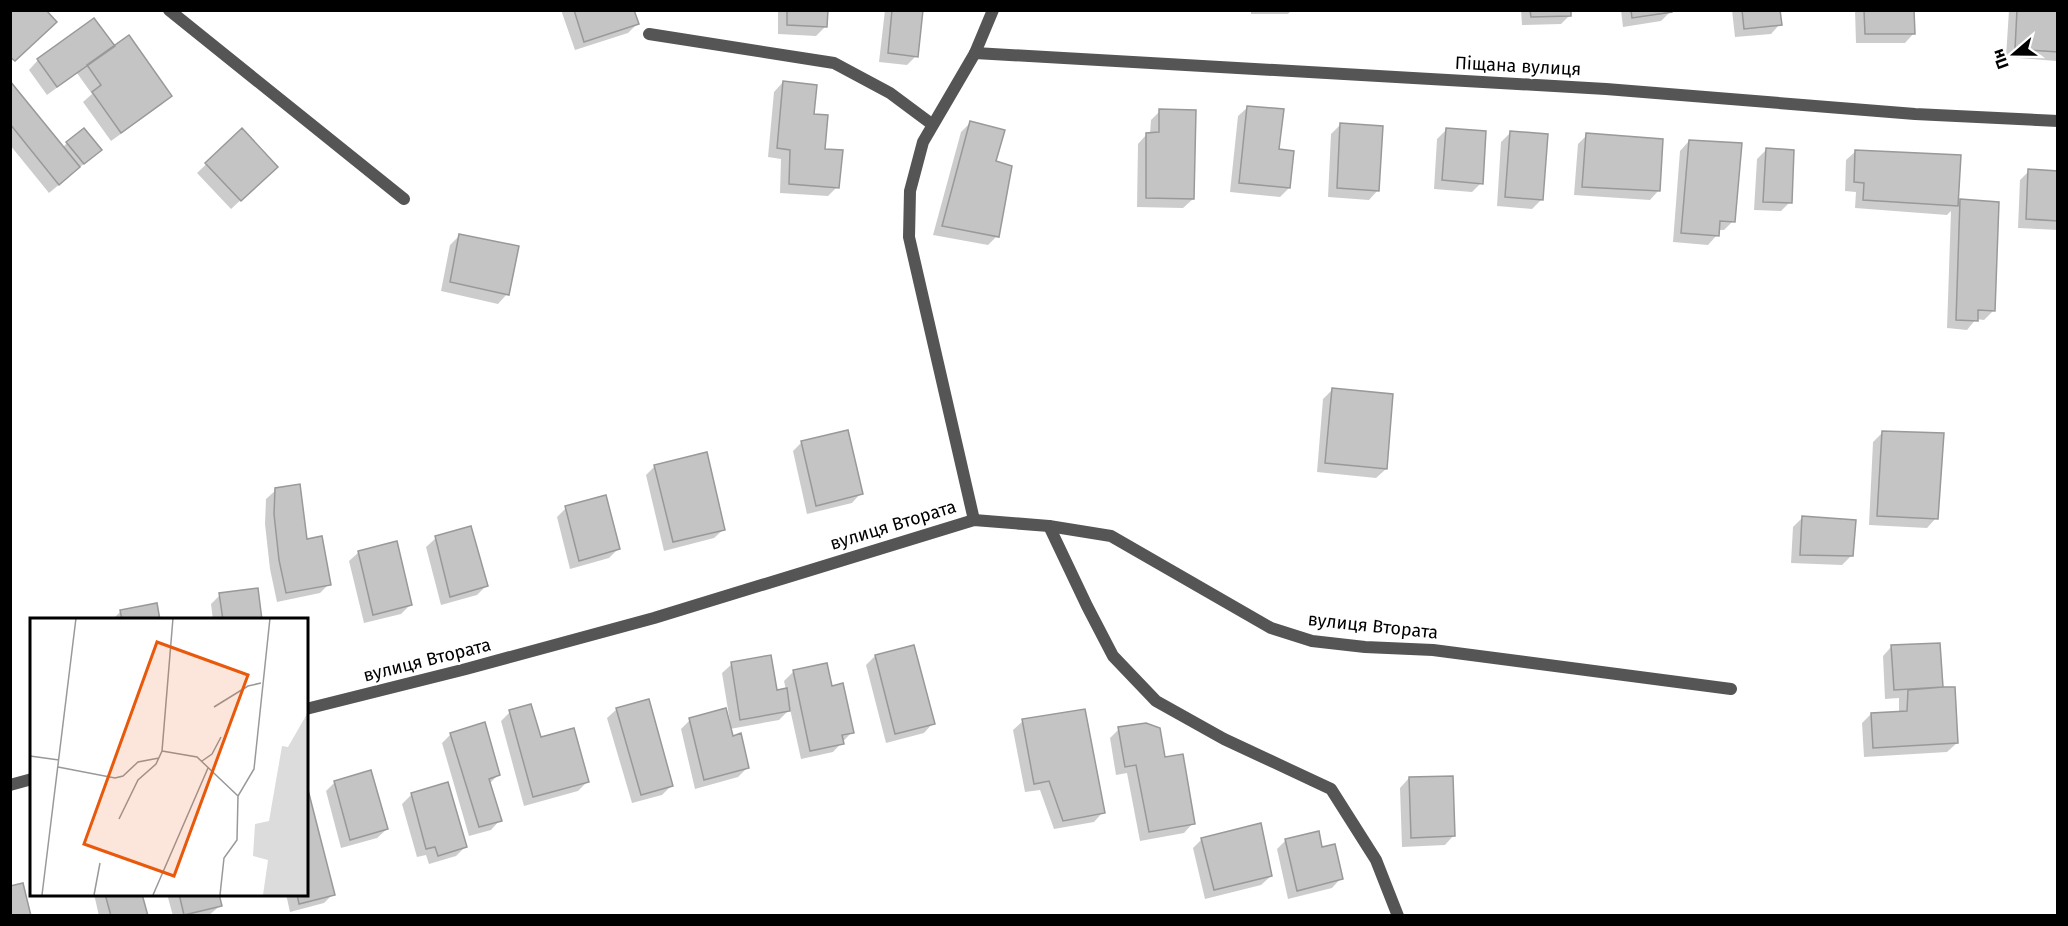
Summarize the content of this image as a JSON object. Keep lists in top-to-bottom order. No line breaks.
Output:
{"streets":{"street":["Піщана вулиця","вулиця Втората"]},"north":"left"}
